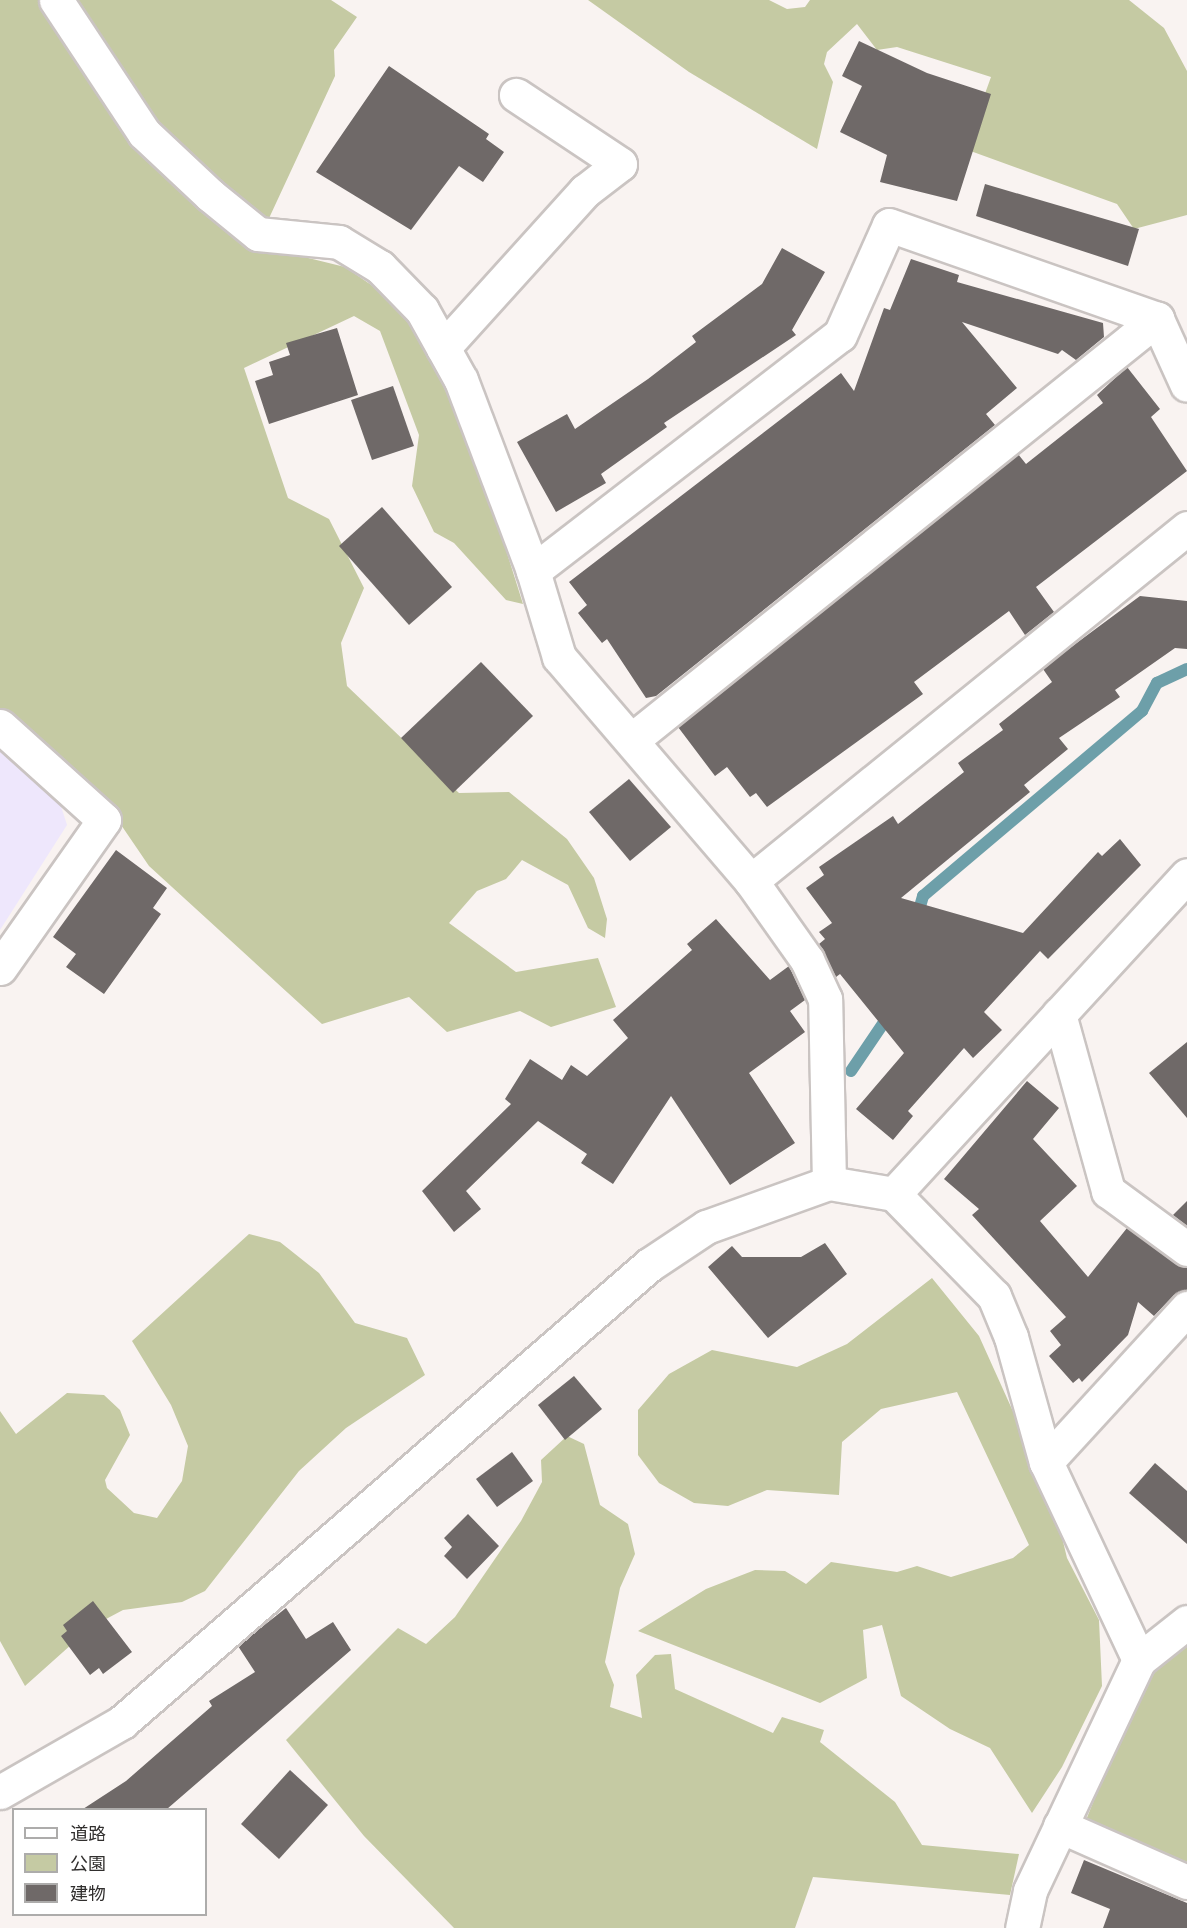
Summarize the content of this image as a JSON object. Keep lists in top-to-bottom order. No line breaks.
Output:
{"legend":["道路","公園","建物"]}
